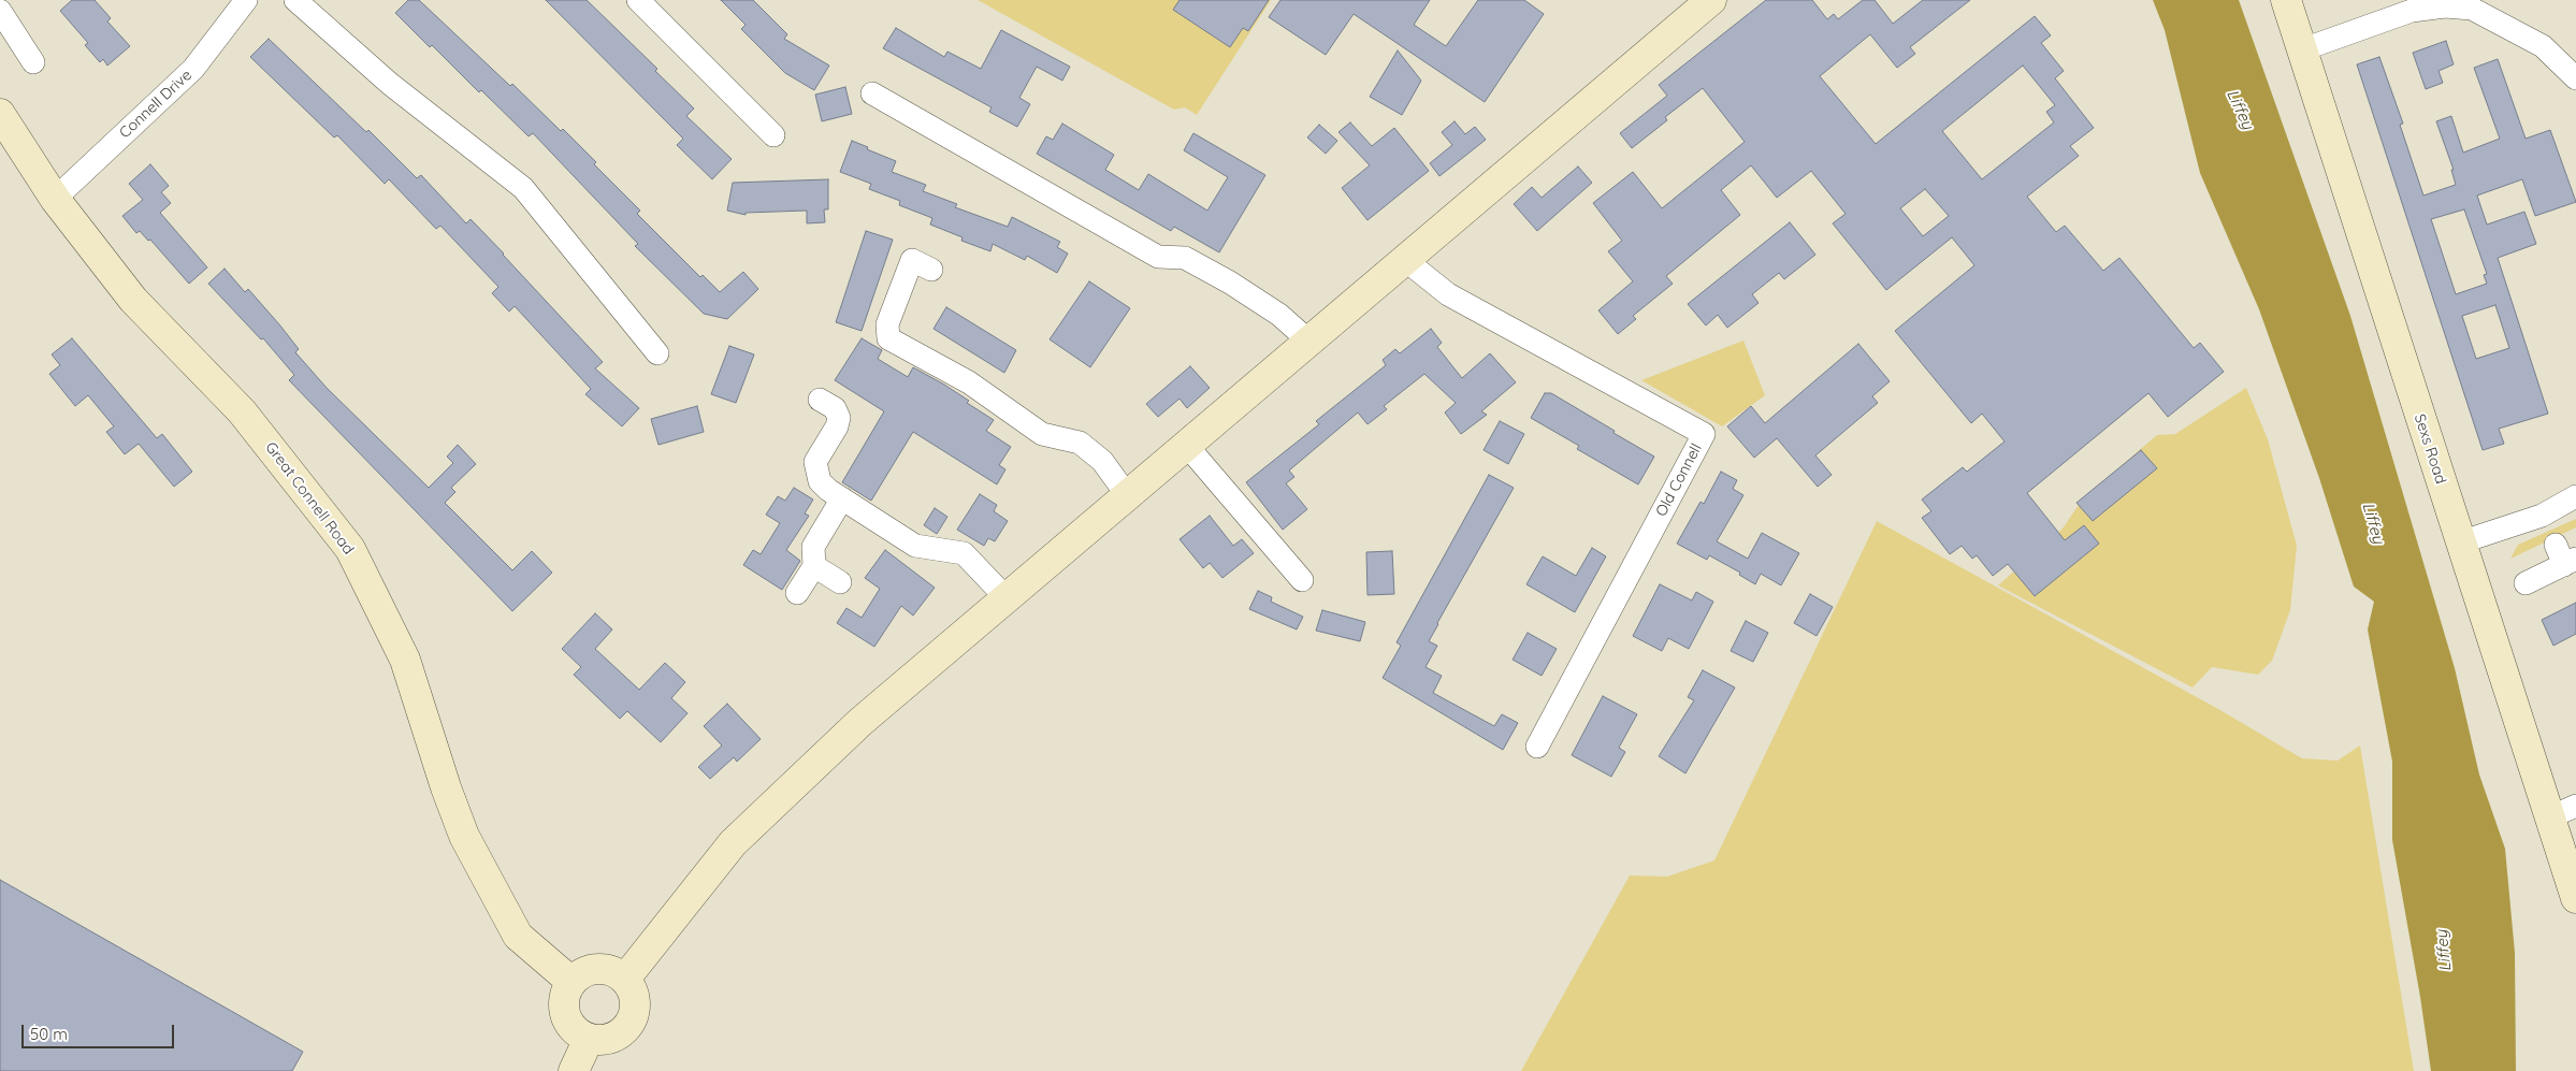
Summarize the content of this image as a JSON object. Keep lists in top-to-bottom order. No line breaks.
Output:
{"streets":{"street":["Connell Drive","Sexs Road","Old Connell","Great Connell Road"]},"crossings":[["Connell Drive","Great Connell Road"]],"water":["Liffey"],"scale_bar":"50 m"}
